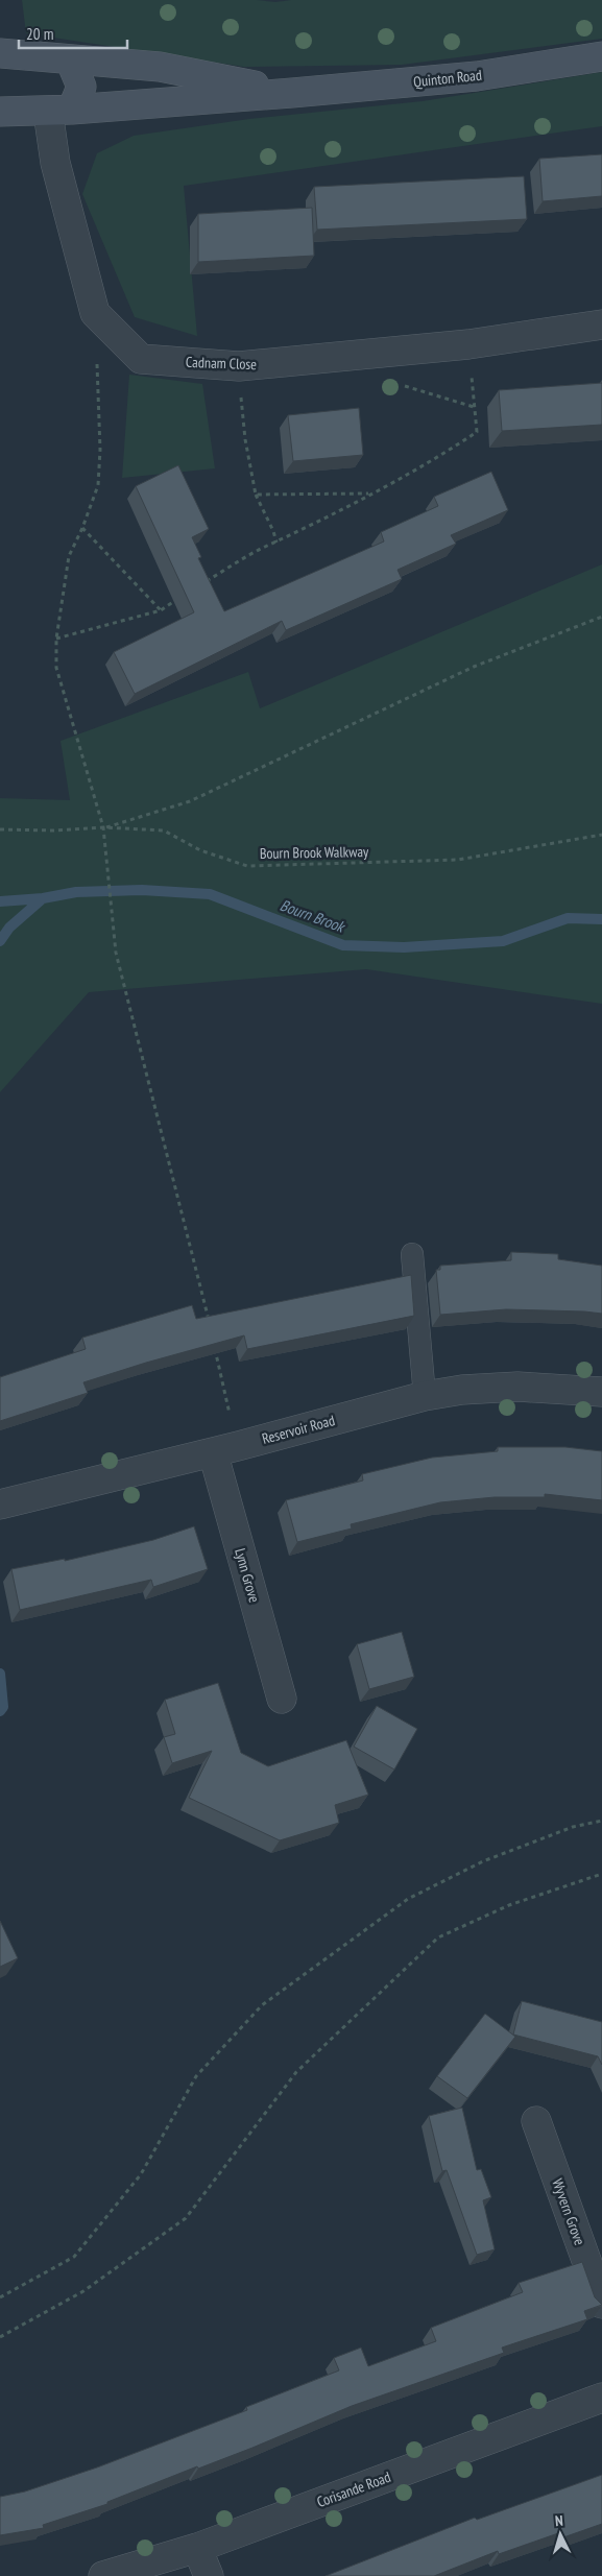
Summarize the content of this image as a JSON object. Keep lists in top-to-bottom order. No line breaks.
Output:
{"streets":{"street":["Quinton Road","Cadnam Close","Reservoir Road","Lynn Grove","Wyvern Grove","Corisande Road"],"path":["Bourn Brook Walkway"]},"crossings":[["Reservoir Road","Lynn Grove"]],"water":["Bourn Brook"],"scale_bar":"20 m","north":"top"}
